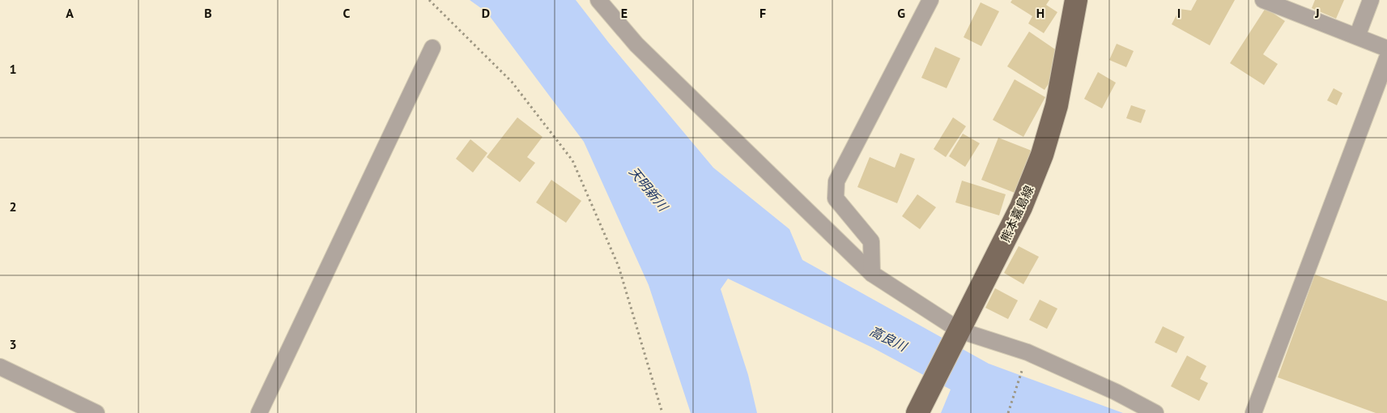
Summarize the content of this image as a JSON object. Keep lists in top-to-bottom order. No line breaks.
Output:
{"streets":{"main road":["熊本嘉島線"]},"water":["天明新川","高良川"],"grid":{"columns":["A","B","C","D","E","F","G","H","I","J"],"rows":["1","2","3"]}}
